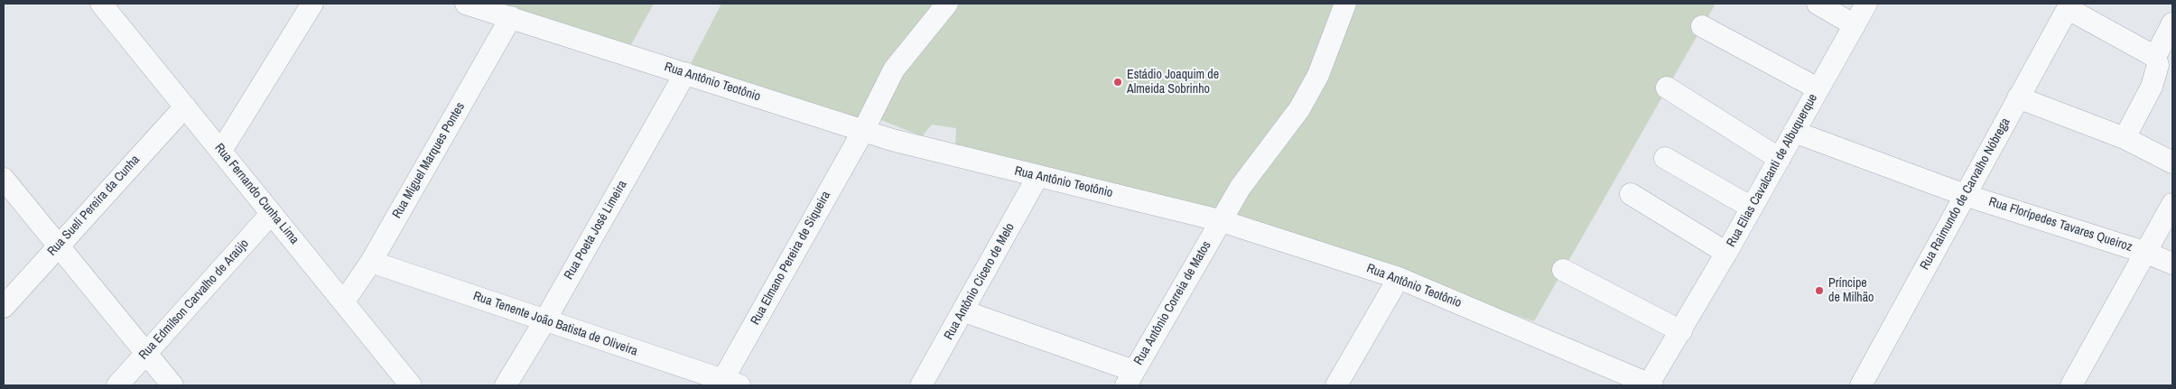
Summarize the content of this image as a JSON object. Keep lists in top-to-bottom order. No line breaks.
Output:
{"streets":{"street":["Rua Antônio Teotônio","Rua Miguel Marques Pontes","Rua Elias Cavalcanti de Albuquerque","Rua Fernando Cunha Lima","Rua Raimundo de Carvalho Nóbrega","Rua Sueli Pereira da Cunha","Rua Florípedes Tavares Queiroz","Rua Poeta José Limeira","Rua Elmano Pereira de Siqueira","Rua Antônio Cícero de Melo","Rua Edmilson Carvalho de Araújo","Rua Antônio Correia de Matos","Rua Tenente João Batista de Oliveira"]},"crossings":[["Rua Antônio Teotônio","Rua Miguel Marques Pontes"],["Rua Antônio Teotônio","Rua Elias Cavalcanti de Albuquerque"],["Rua Antônio Teotônio","Rua Poeta José Limeira"],["Rua Antônio Teotônio","Rua Elmano Pereira de Siqueira"],["Rua Antônio Teotônio","Rua Antônio Cícero de Melo"],["Rua Antônio Teotônio","Rua Antônio Correia de Matos"],["Rua Miguel Marques Pontes","Rua Fernando Cunha Lima"],["Rua Miguel Marques Pontes","Rua Tenente João Batista de Oliveira"],["Rua Elias Cavalcanti de Albuquerque","Rua Florípedes Tavares Queiroz"],["Rua Fernando Cunha Lima","Rua Sueli Pereira da Cunha"],["Rua Fernando Cunha Lima","Rua Edmilson Carvalho de Araújo"],["Rua Raimundo de Carvalho Nóbrega","Rua Florípedes Tavares Queiroz"],["Rua Poeta José Limeira","Rua Tenente João Batista de Oliveira"],["Rua Elmano Pereira de Siqueira","Rua Tenente João Batista de Oliveira"]],"places":["Estádio Joaquim de Almeida Sobrinho","Príncipe de Milhão"]}
